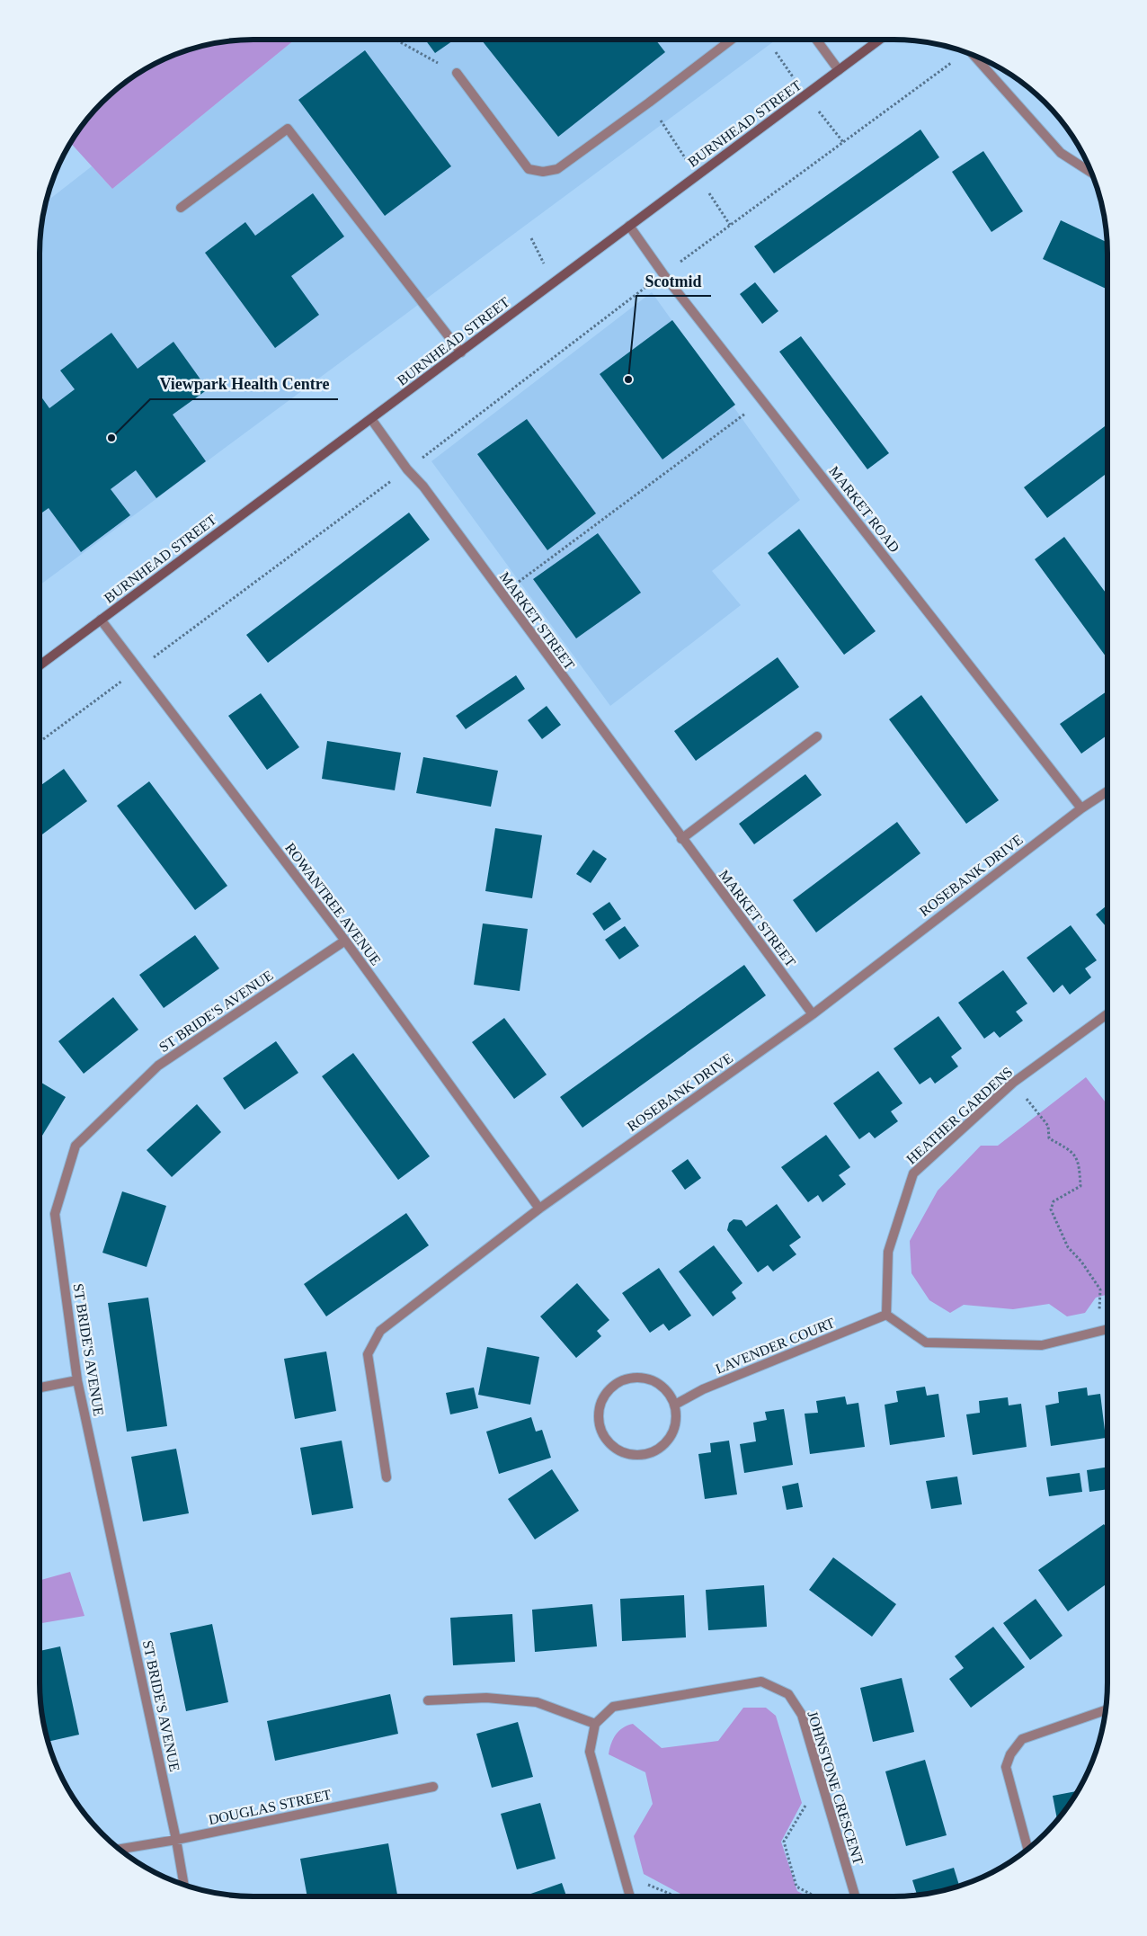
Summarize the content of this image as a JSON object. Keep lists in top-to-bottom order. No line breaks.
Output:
{"streets":{"street":["BURNHEAD STREET","MARKET ROAD","MARKET STREET","ROSEBANK DRIVE","ROWANTREE AVENUE","ST BRIDE'S AVENUE","HEATHER GARDENS","LAVENDER COURT","JOHNSTONE CRESCENT","DOUGLAS STREET"]},"crossings":[["BURNHEAD STREET","MARKET ROAD"],["BURNHEAD STREET","MARKET STREET"],["BURNHEAD STREET","ROWANTREE AVENUE"],["MARKET ROAD","ROSEBANK DRIVE"],["MARKET STREET","ROSEBANK DRIVE"],["ROSEBANK DRIVE","ROWANTREE AVENUE"],["ROWANTREE AVENUE","ST BRIDE'S AVENUE"],["ST BRIDE'S AVENUE","DOUGLAS STREET"],["HEATHER GARDENS","LAVENDER COURT"]],"places":["Scotmid","Viewpark Health Centre"]}
